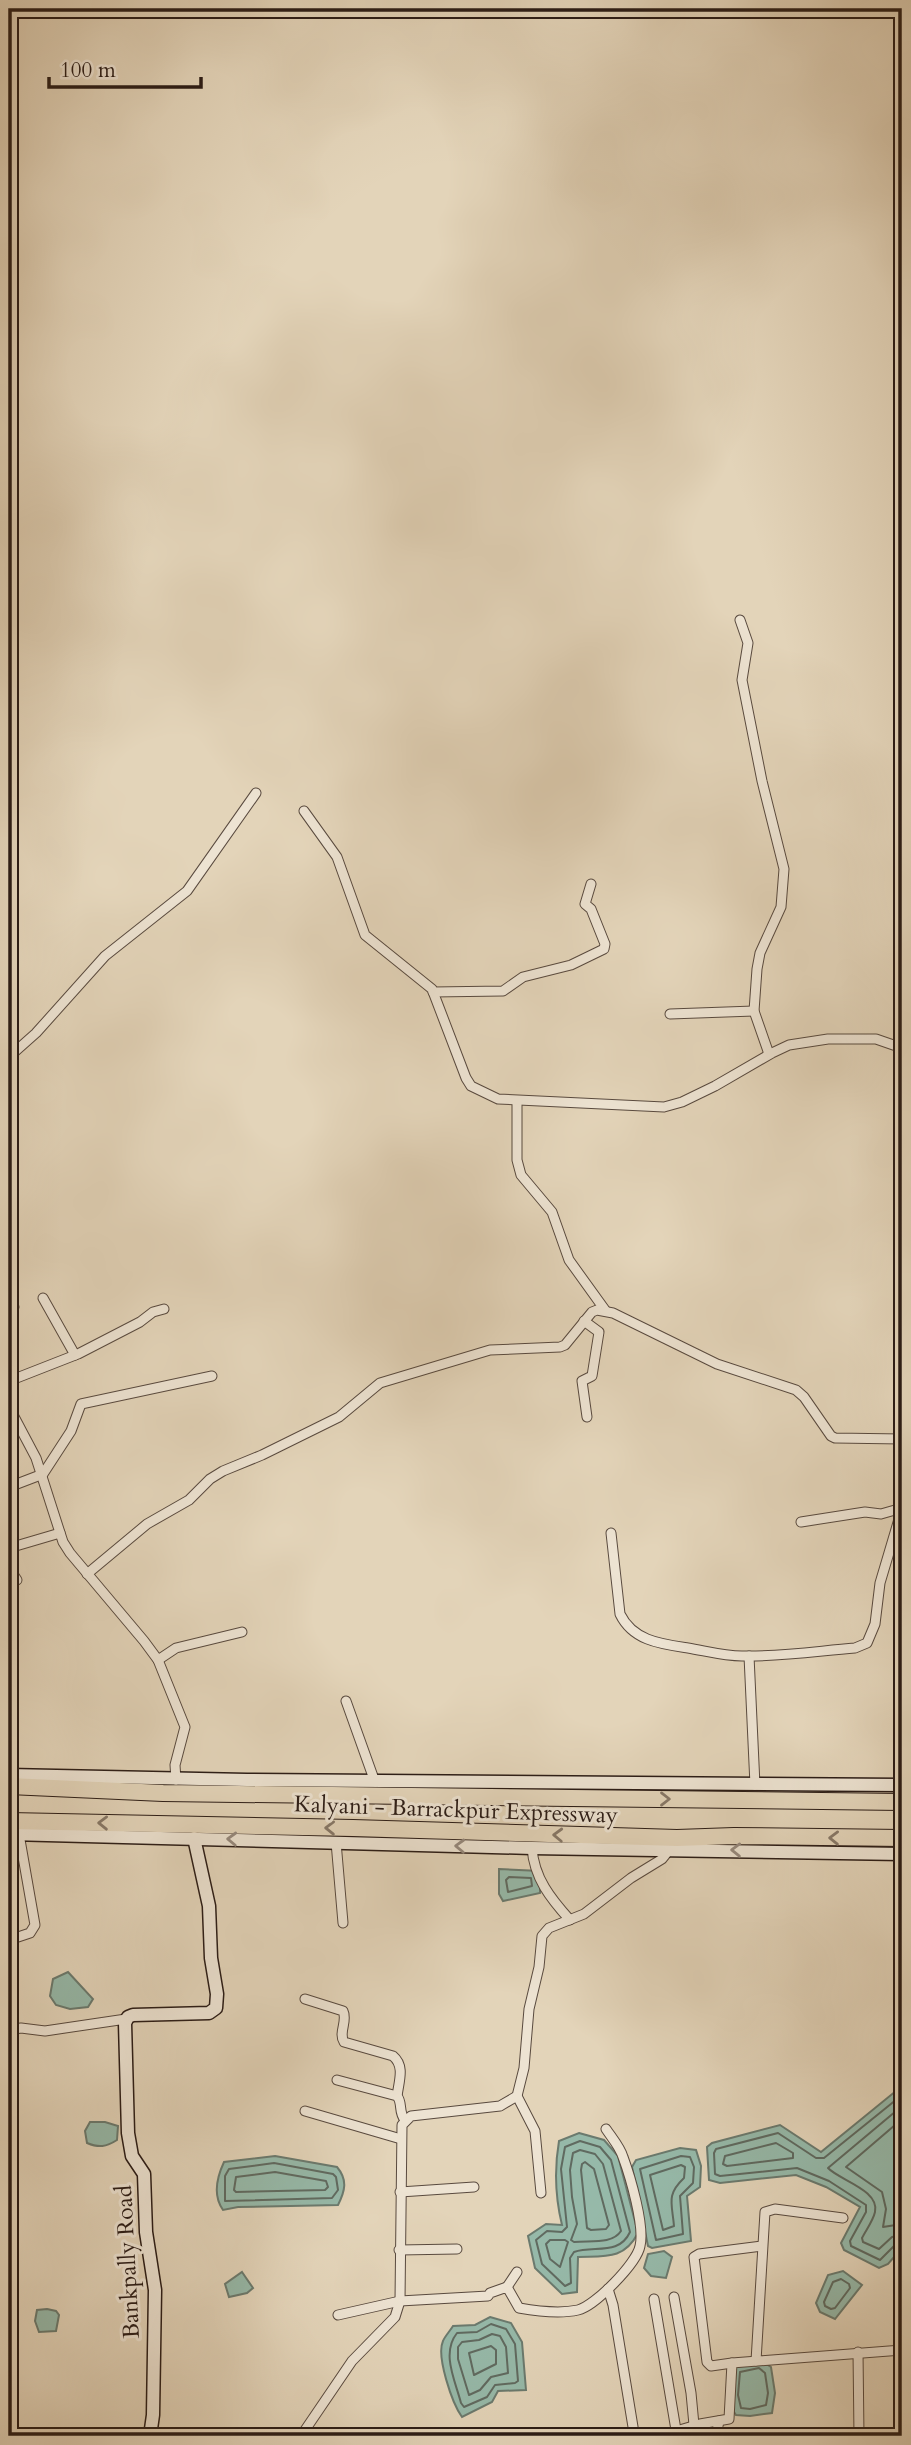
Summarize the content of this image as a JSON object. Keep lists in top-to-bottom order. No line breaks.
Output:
{"streets":{"highway":["Kalyani - Barrackpur Expressway"],"street":["Bankpally Road"]},"scale_bar":"100 m"}
